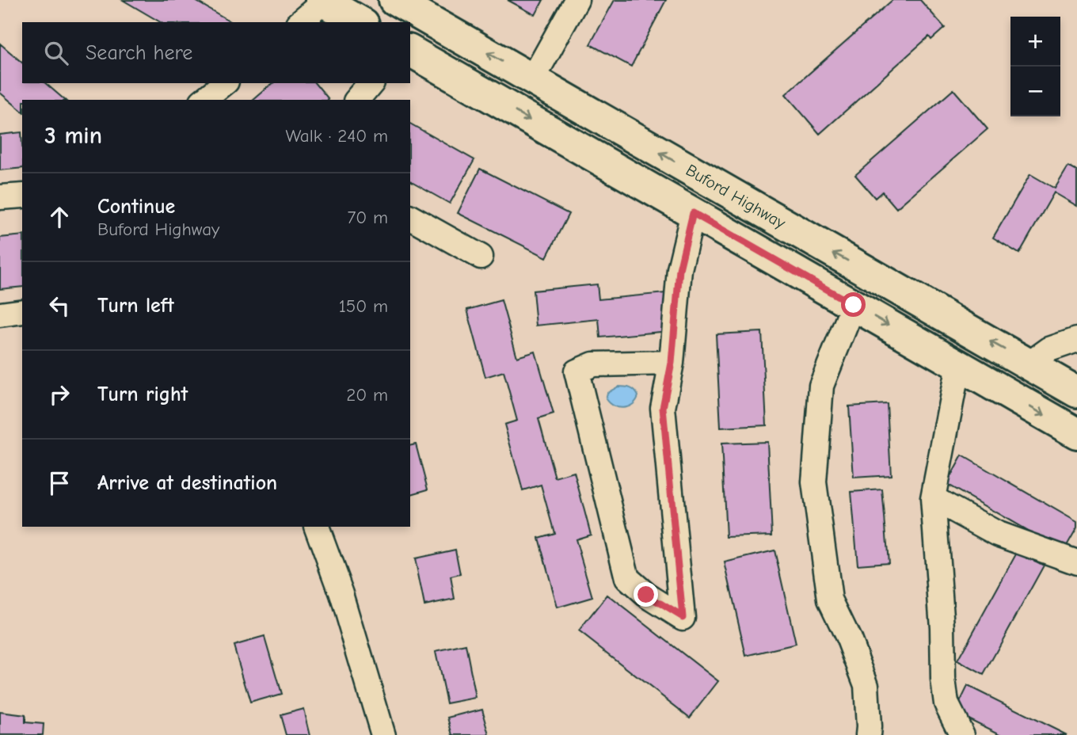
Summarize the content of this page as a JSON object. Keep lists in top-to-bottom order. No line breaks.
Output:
{"streets":{"main road":["Buford Highway"]},"page":{"map_buttons":["+","−"],"search":"Search here","heading":["3 min","Walk · 240 m"],"list":[["Continue","Buford Highway","70 m"],["Turn left","150 m"],["Turn right","20 m"],"Arrive at destination"]}}
